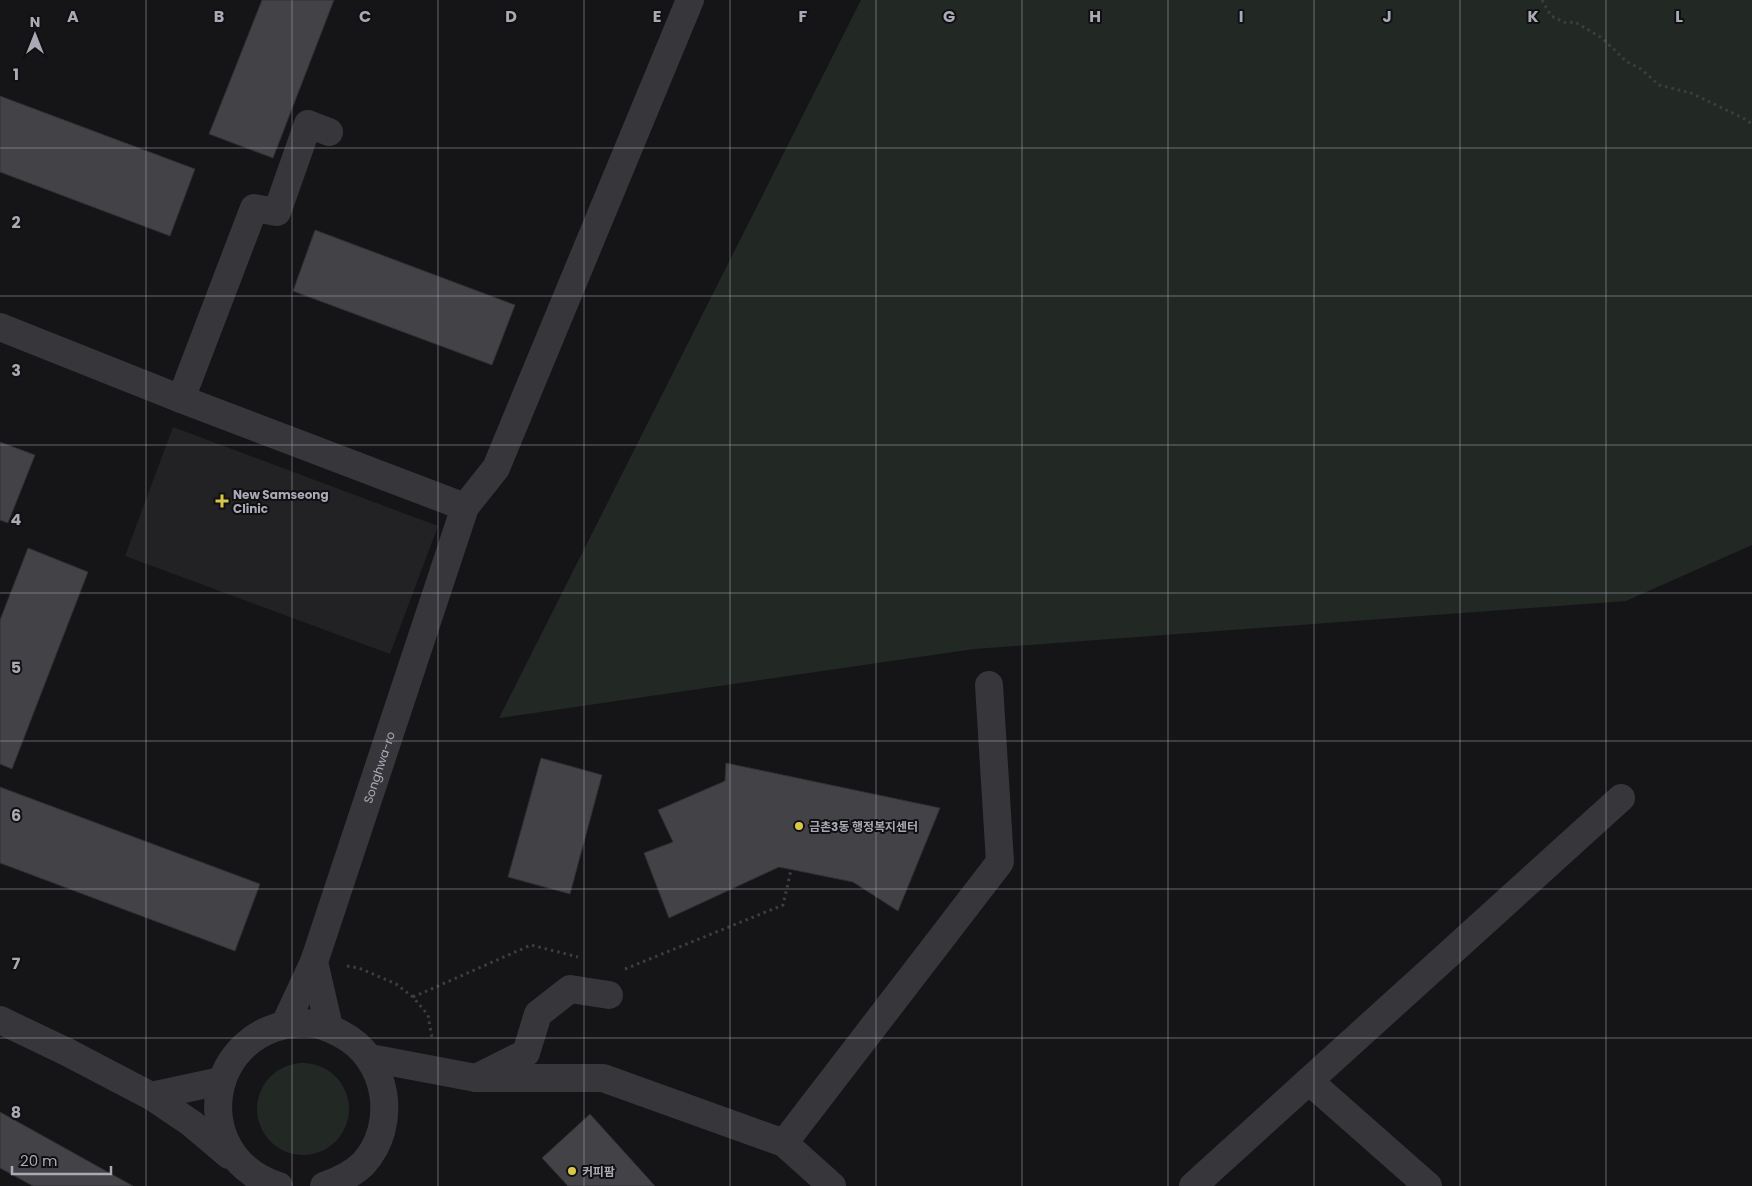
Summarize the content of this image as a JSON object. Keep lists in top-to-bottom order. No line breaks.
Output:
{"streets":{"street":["Songhwa-ro"]},"places":{"health":["New Samseong Clinic"],"other":["금촌3동 행정복지센터","커피팜"]},"scale_bar":"20 m","north":"top","grid":{"columns":["A","B","C","D","E","F","G","H","I","J","K","L"],"rows":["1","2","3","4","5","6","7","8"]}}
